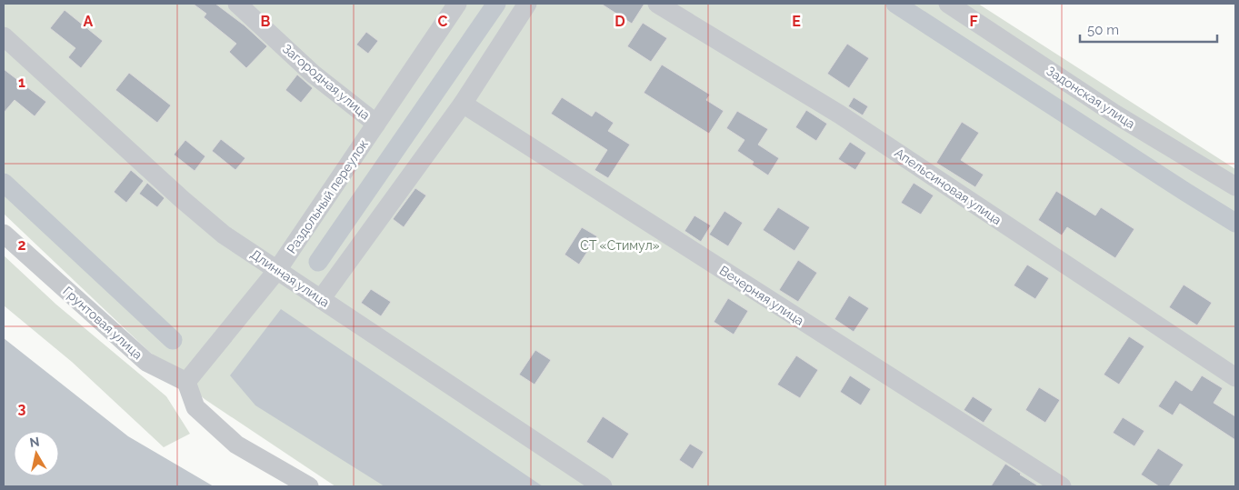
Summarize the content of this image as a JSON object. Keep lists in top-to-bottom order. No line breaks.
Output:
{"streets":{"street":["Загородная улица","Задонская улица","Апельсиновая улица","Раздольный переулок","Длинная улица","Вечерняя улица","Грунтовая улица"]},"crossings":[["Загородная улица","Раздольный переулок"],["Раздольный переулок","Длинная улица"],["Раздольный переулок","Грунтовая улица"]],"parks":["СТ «Стимул»"],"scale_bar":"50 m","north":"top","grid":{"columns":["A","B","C","D","E","F"],"rows":["1","2","3"]}}
